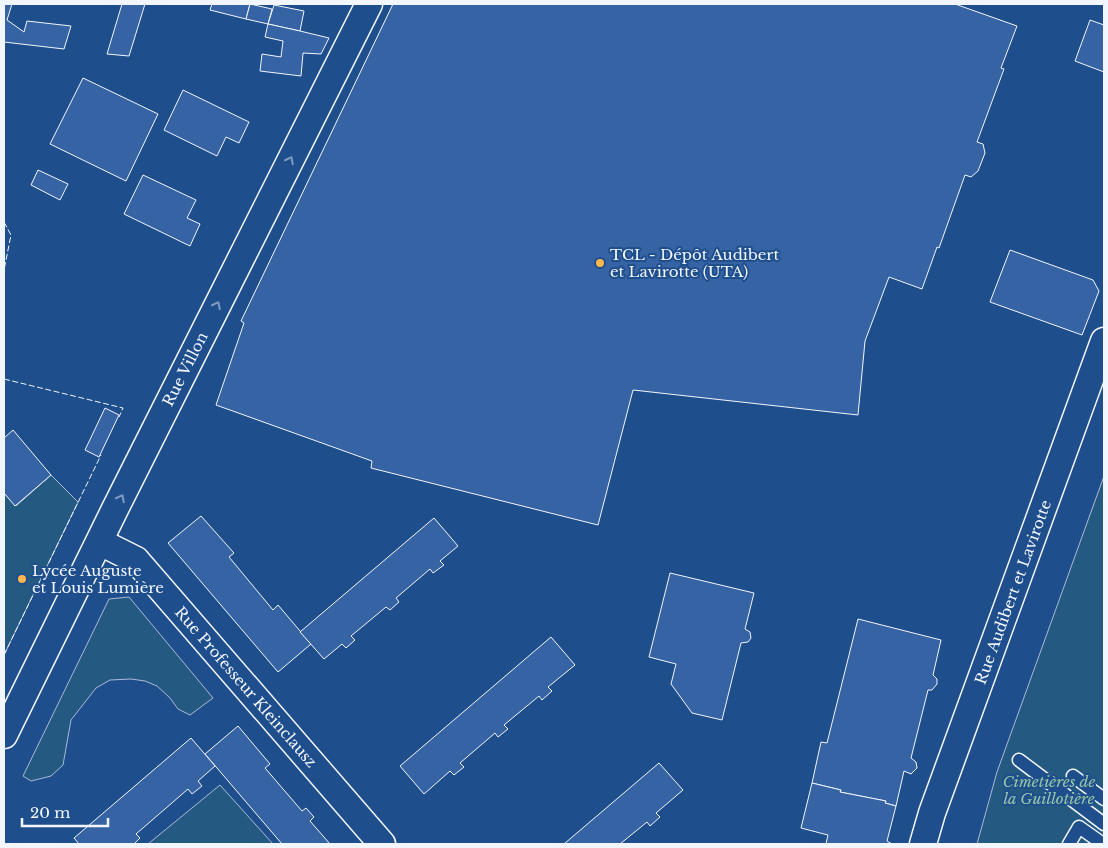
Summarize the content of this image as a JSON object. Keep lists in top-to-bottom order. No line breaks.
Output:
{"streets":{"street":["Rue Villon","Rue Audibert et Lavirotte","Rue Professeur Kleinclausz"]},"crossings":[["Rue Villon","Rue Professeur Kleinclausz"]],"one_way":["Rue Villon"],"parks":["Cimetières de la Guillotière"],"places":["TCL - Dépôt Audibert et Lavirotte (UTA)","Lycée Auguste et Louis Lumière"],"scale_bar":"20 m"}
